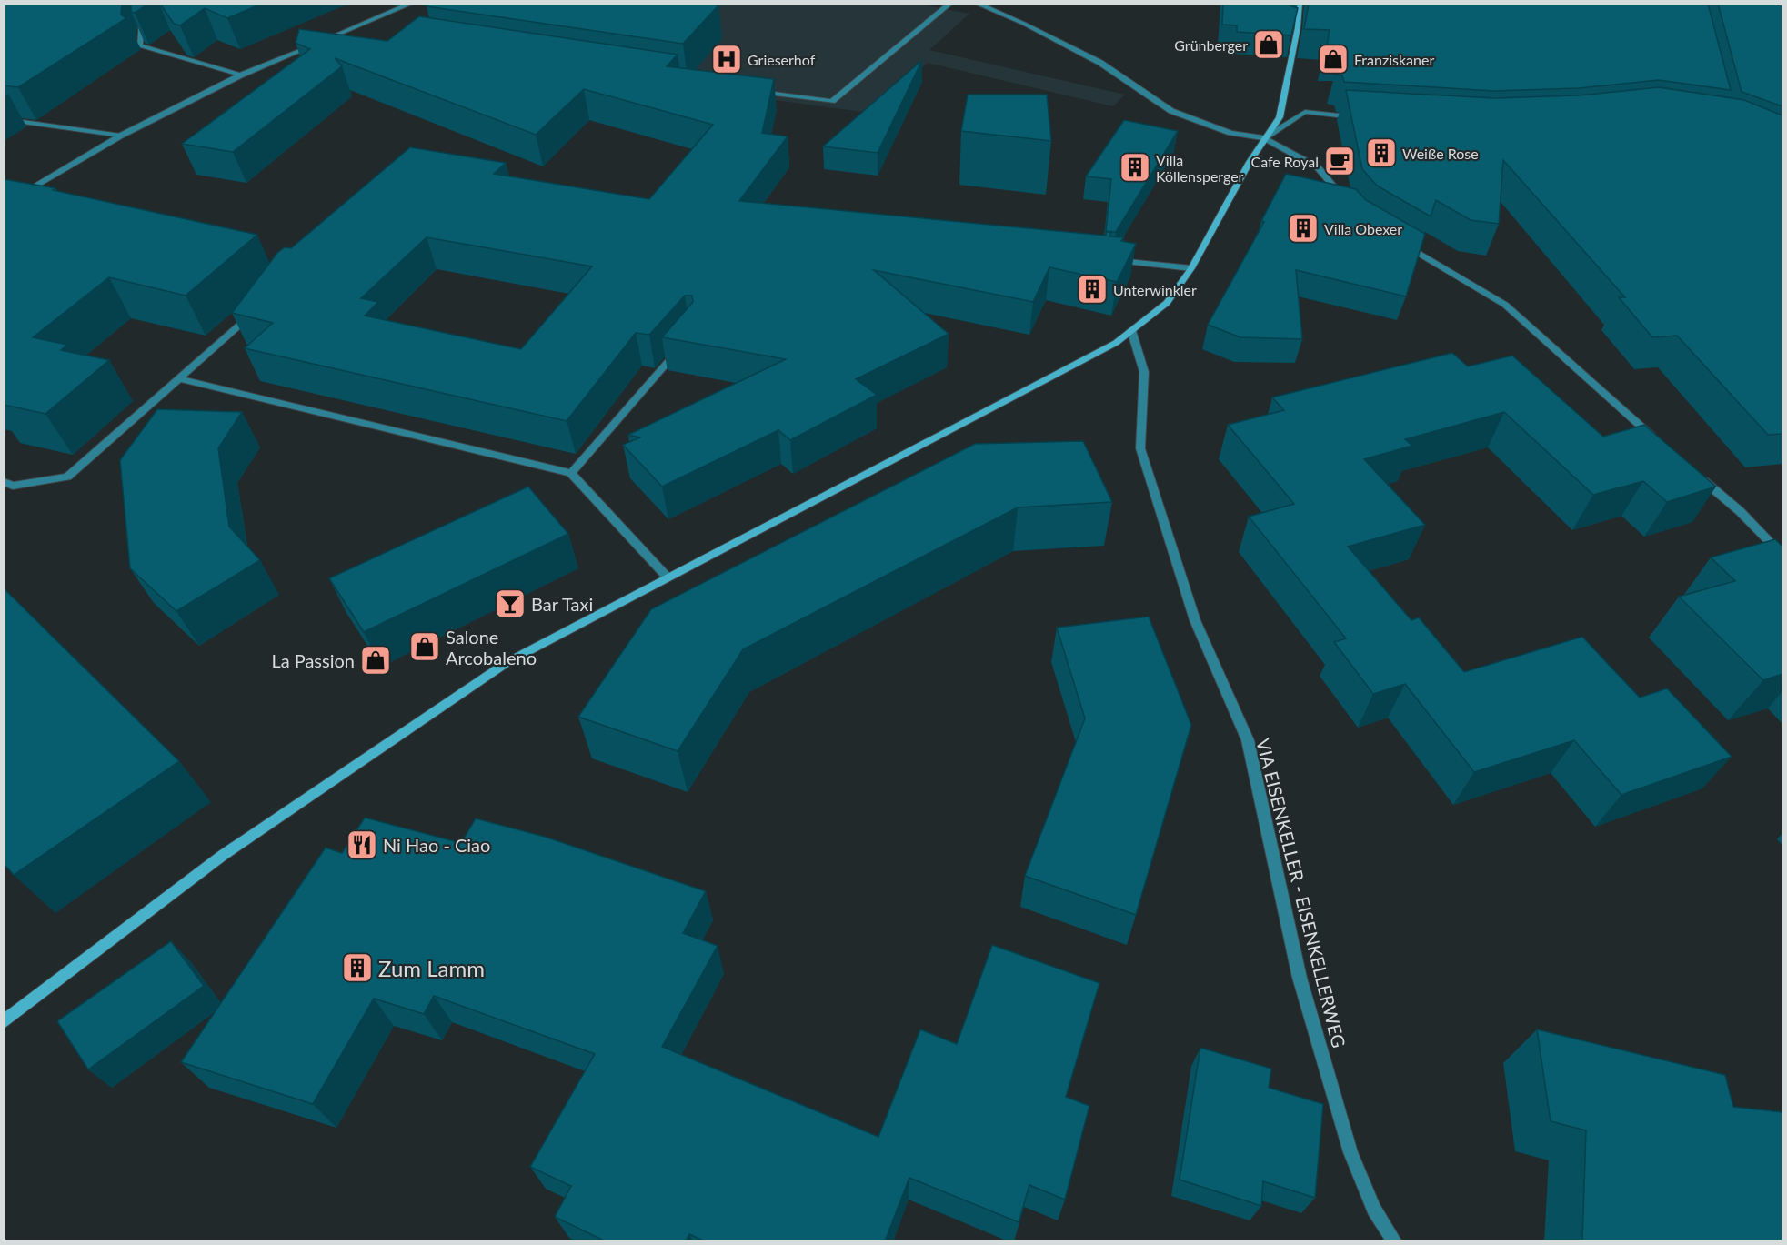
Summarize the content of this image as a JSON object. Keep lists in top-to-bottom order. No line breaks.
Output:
{"streets":{"street":["VIA EISENKELLER - EISENKELLERWEG"]},"places":{"shop":["Grünberger","Franziskaner","Salone Arcobaleno","La Passion"],"hospital":["Grieserhof"],"building":["Weiße Rose","Villa Köllensperger","Villa Obexer","Unterwinkler","Zum Lamm"],"cafe":["Cafe Royal"],"bar":["Bar Taxi"],"restaurant":["Ni Hao - Ciao"]}}
